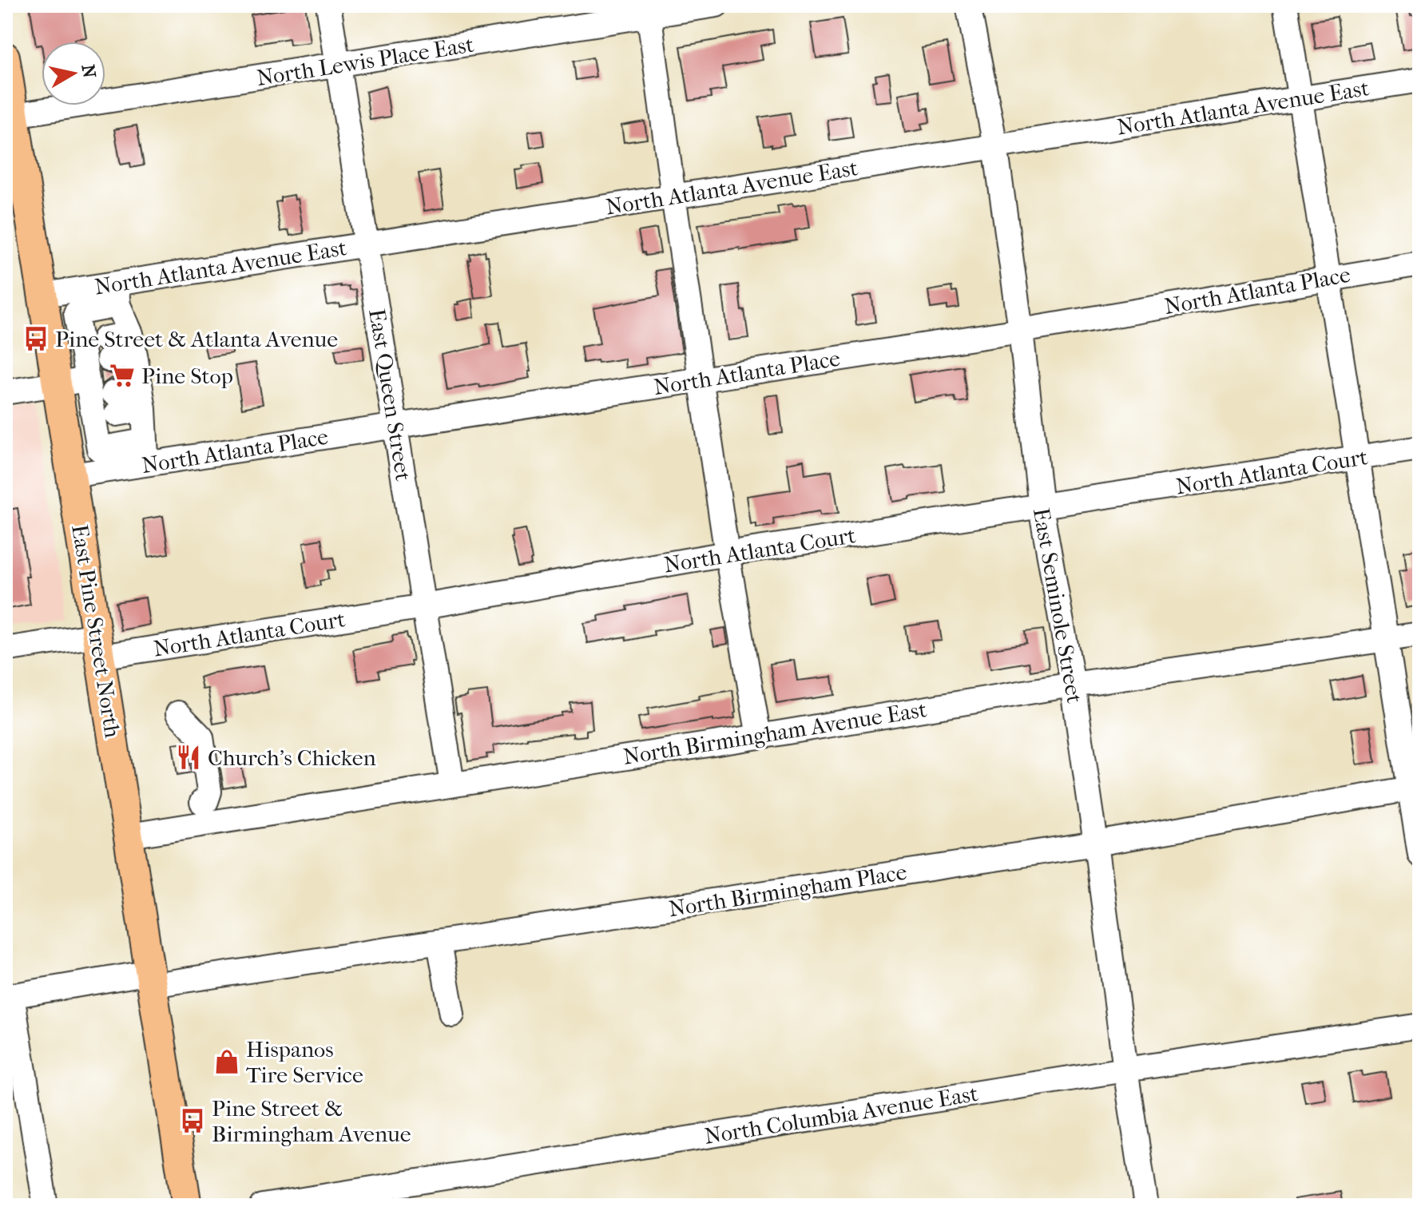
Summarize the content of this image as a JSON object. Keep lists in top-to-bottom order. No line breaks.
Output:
{"streets":{"main road":["East Pine Street North"],"street":["North Lewis Place East","North Atlanta Avenue East","North Atlanta Place","East Queen Street","North Atlanta Court","East Seminole Street","North Birmingham Avenue East","North Birmingham Place","North Columbia Avenue East"]},"crossings":[["North Lewis Place East","East Queen Street"],["North Lewis Place East","East Pine Street North"],["North Atlanta Avenue East","East Queen Street"],["North Atlanta Avenue East","East Seminole Street"],["North Atlanta Avenue East","East Pine Street North"],["North Atlanta Place","East Queen Street"],["North Atlanta Place","East Seminole Street"],["North Atlanta Place","East Pine Street North"],["East Queen Street","North Atlanta Court"],["East Queen Street","North Birmingham Avenue East"],["North Atlanta Court","East Seminole Street"],["North Atlanta Court","East Pine Street North"],["East Seminole Street","North Birmingham Avenue East"],["East Seminole Street","North Birmingham Place"],["East Seminole Street","North Columbia Avenue East"],["East Pine Street North","North Birmingham Avenue East"],["East Pine Street North","North Birmingham Place"]],"places":{"bus stop":["Pine Street & Atlanta Avenue","Pine Street & Birmingham Avenue"],"supermarket":["Pine Stop"],"restaurant":["Church's Chicken"],"shop":["Hispanos Tire Service"]},"north":"right"}
